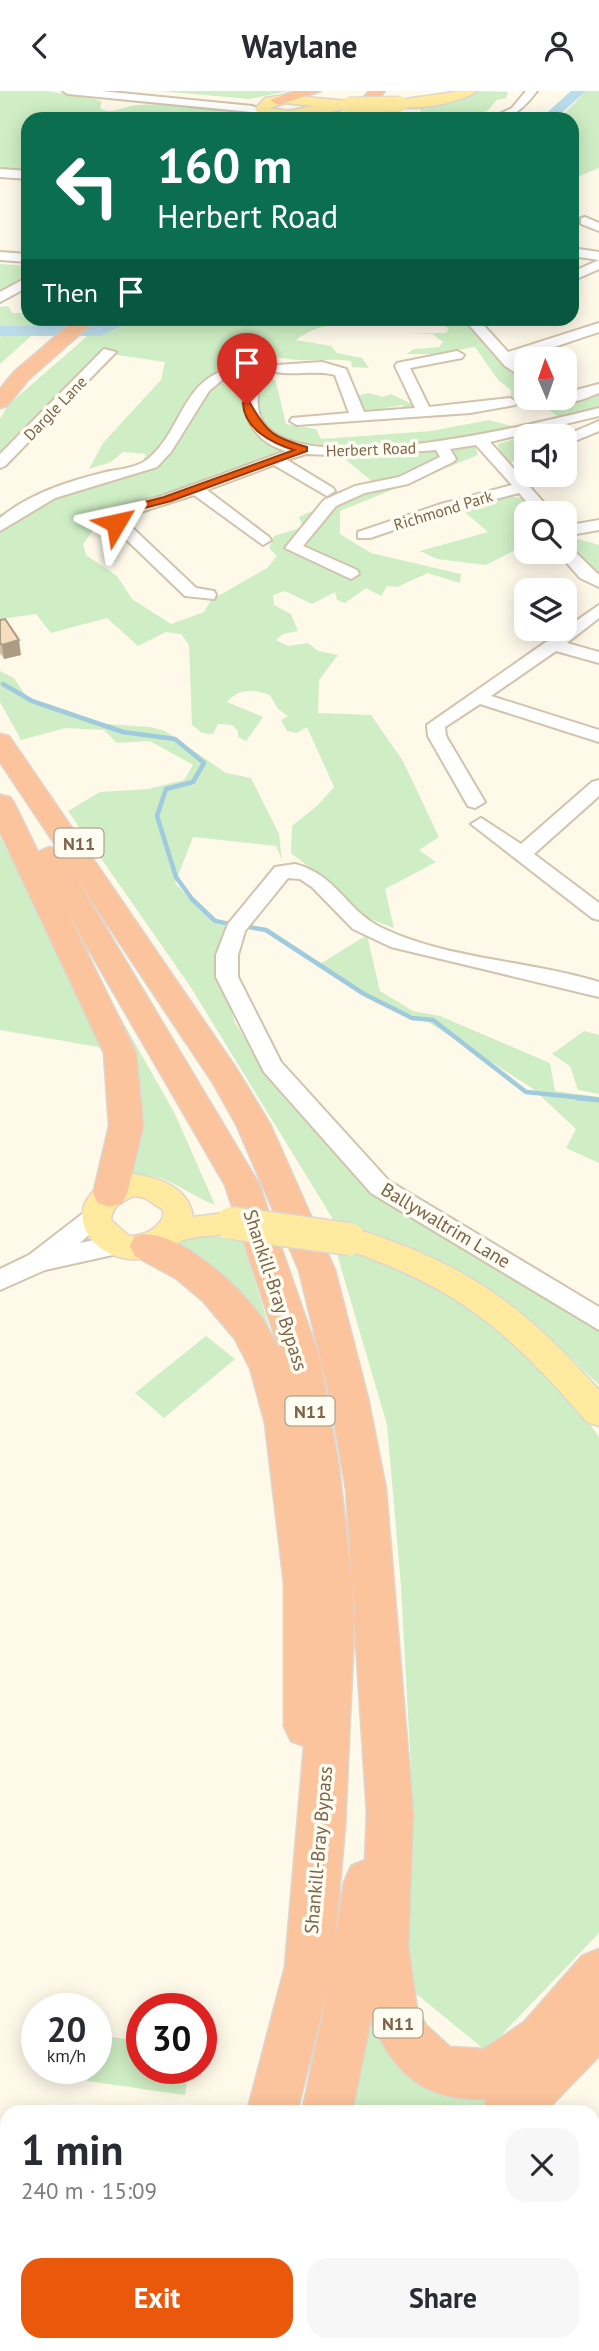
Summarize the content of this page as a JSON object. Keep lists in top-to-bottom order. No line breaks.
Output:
{"streets":{"highway":["N11","Shankill-Bray Bypass"],"street":["Dargle Lane","Herbert Road","Richmond Park","Ballywaltrim Lane"]},"crossings":[["Herbert Road","Richmond Park"],["N11","Shankill-Bray Bypass"]],"north":"top","page":{"header":"Waylane","turn":["160 m","Herbert Road"],"then":"Then","speed":"20 km/h","limit":"30","heading":["1 min","240 m · 15:09"],"buttons":["Exit","Share"]}}
